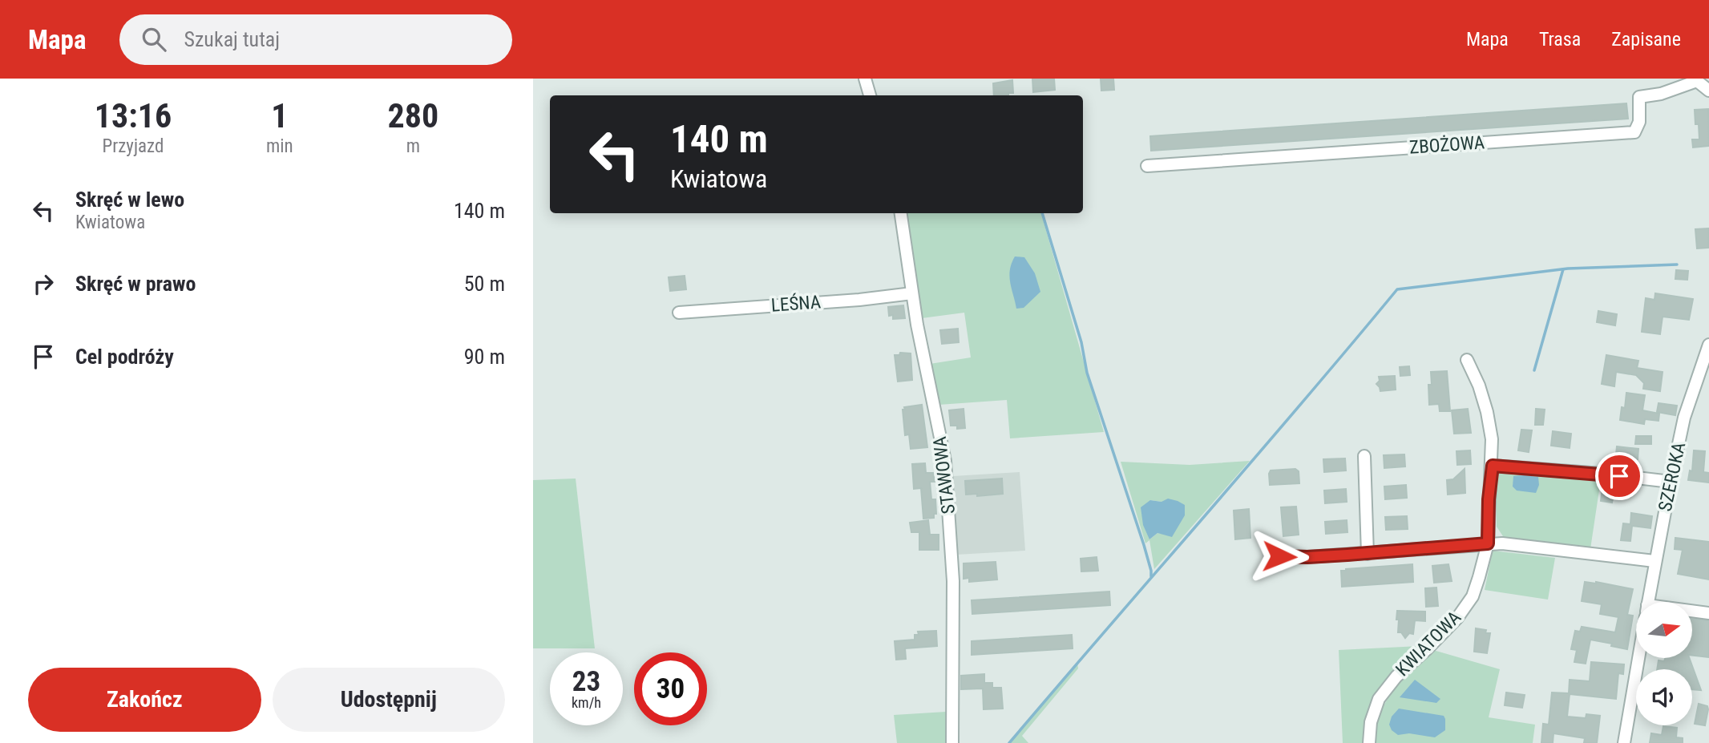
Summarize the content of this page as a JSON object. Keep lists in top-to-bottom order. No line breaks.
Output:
{"streets":{"street":["ZBOŻOWA","LEŚNA","STAWOWA","SZEROKA","KWIATOWA"]},"crossings":[["LEŚNA","STAWOWA"]],"north":"right","page":{"header":"Mapa","search":"Szukaj tutaj","nav":["Mapa","Trasa","Zapisane"],"eta":["13:16","Przyjazd","1","min","280","m"],"turn":["140 m","Kwiatowa"],"list":[{"name":"Skręć w lewo","note":"Kwiatowa","value":"140 m"},{"name":"Skręć w prawo","value":"50 m"},{"name":"Cel podróży","value":"90 m"}],"speed":"23 km/h","limit":"30","buttons":["Zakończ","Udostępnij"]}}
